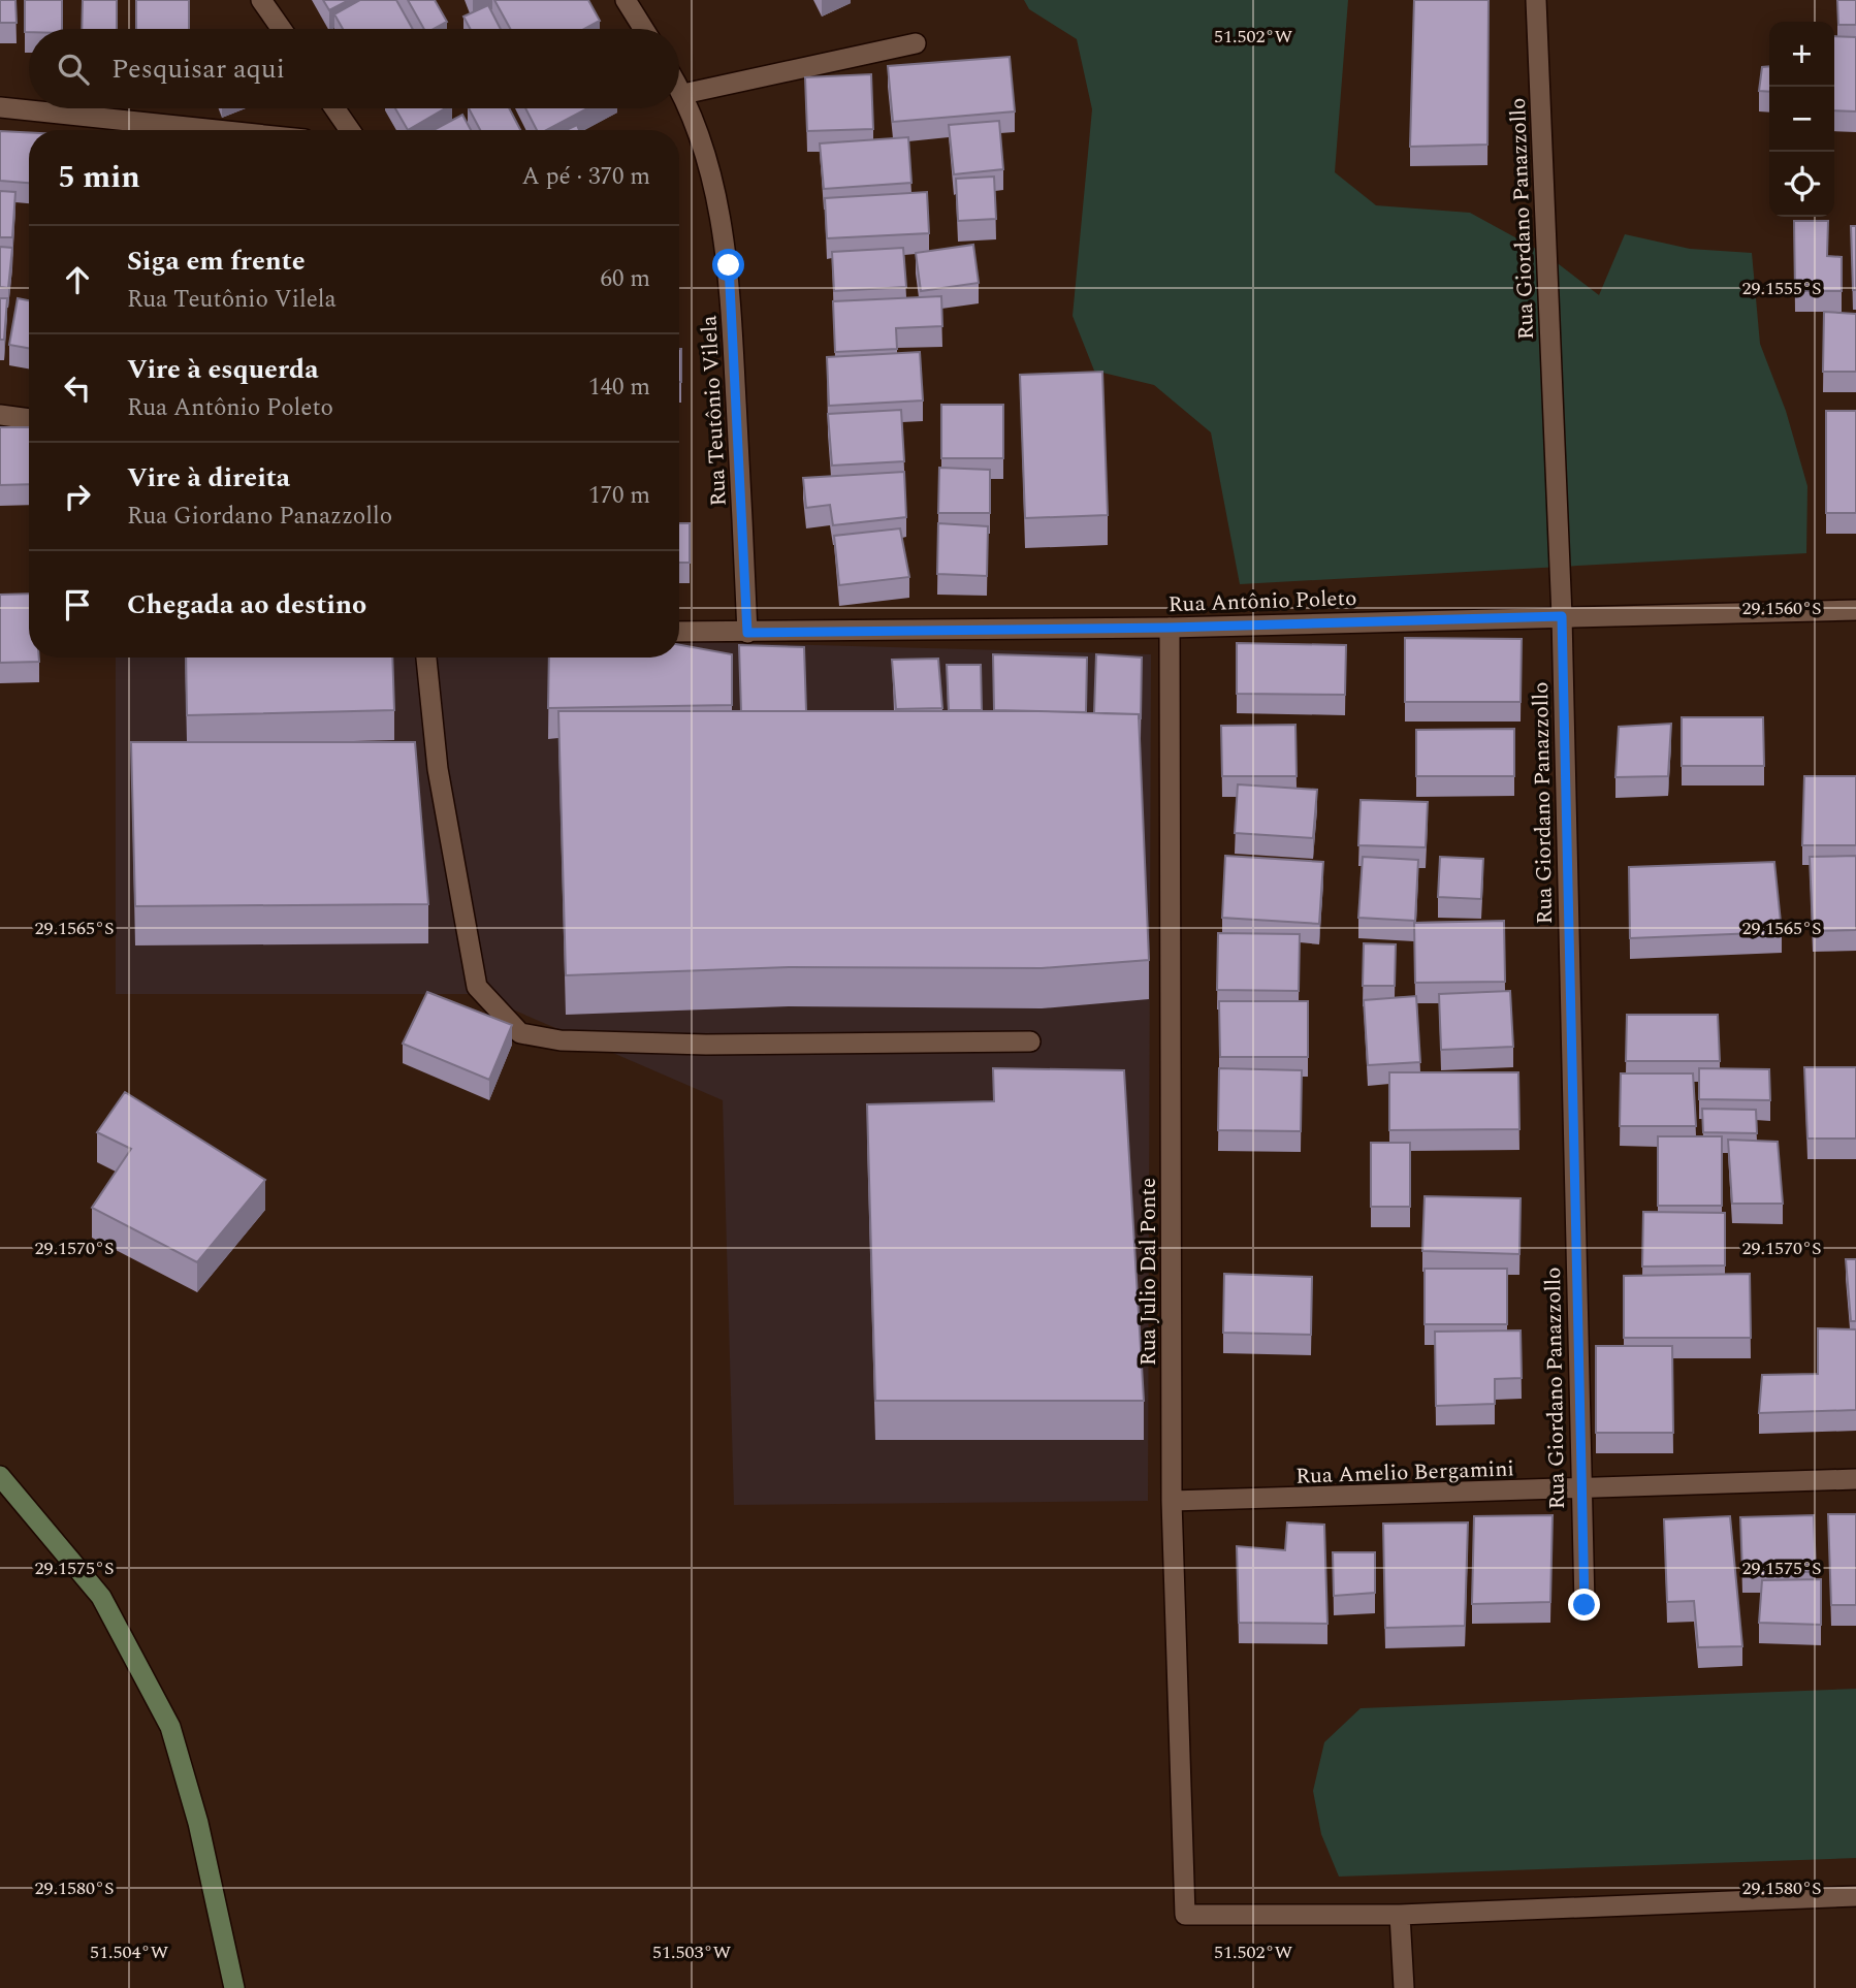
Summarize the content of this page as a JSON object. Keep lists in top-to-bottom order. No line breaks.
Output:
{"streets":{"street":["Rua Giordano Panazzollo","Rua Teutônio Vilela","Rua Antônio Poleto","Rua Julio Dal Ponte","Rua Amelio Bergamini"]},"crossings":[["Rua Giordano Panazzollo","Rua Antônio Poleto"],["Rua Giordano Panazzollo","Rua Amelio Bergamini"],["Rua Teutônio Vilela","Rua Antônio Poleto"],["Rua Antônio Poleto","Rua Julio Dal Ponte"],["Rua Julio Dal Ponte","Rua Amelio Bergamini"]],"page":{"map_buttons":["+","−"],"search":"Pesquisar aqui","heading":["5 min","A pé · 370 m"],"list":[["Siga em frente","Rua Teutônio Vilela","60 m"],["Vire à esquerda","Rua Antônio Poleto","140 m"],["Vire à direita","Rua Giordano Panazzollo","170 m"],"Chegada ao destino"]},"coordinates":["51.502°W","29.1555°S","29.1560°S","29.1565°S","29.1570°S","29.1575°S","29.1580°S","51.504°W","51.503°W"]}
